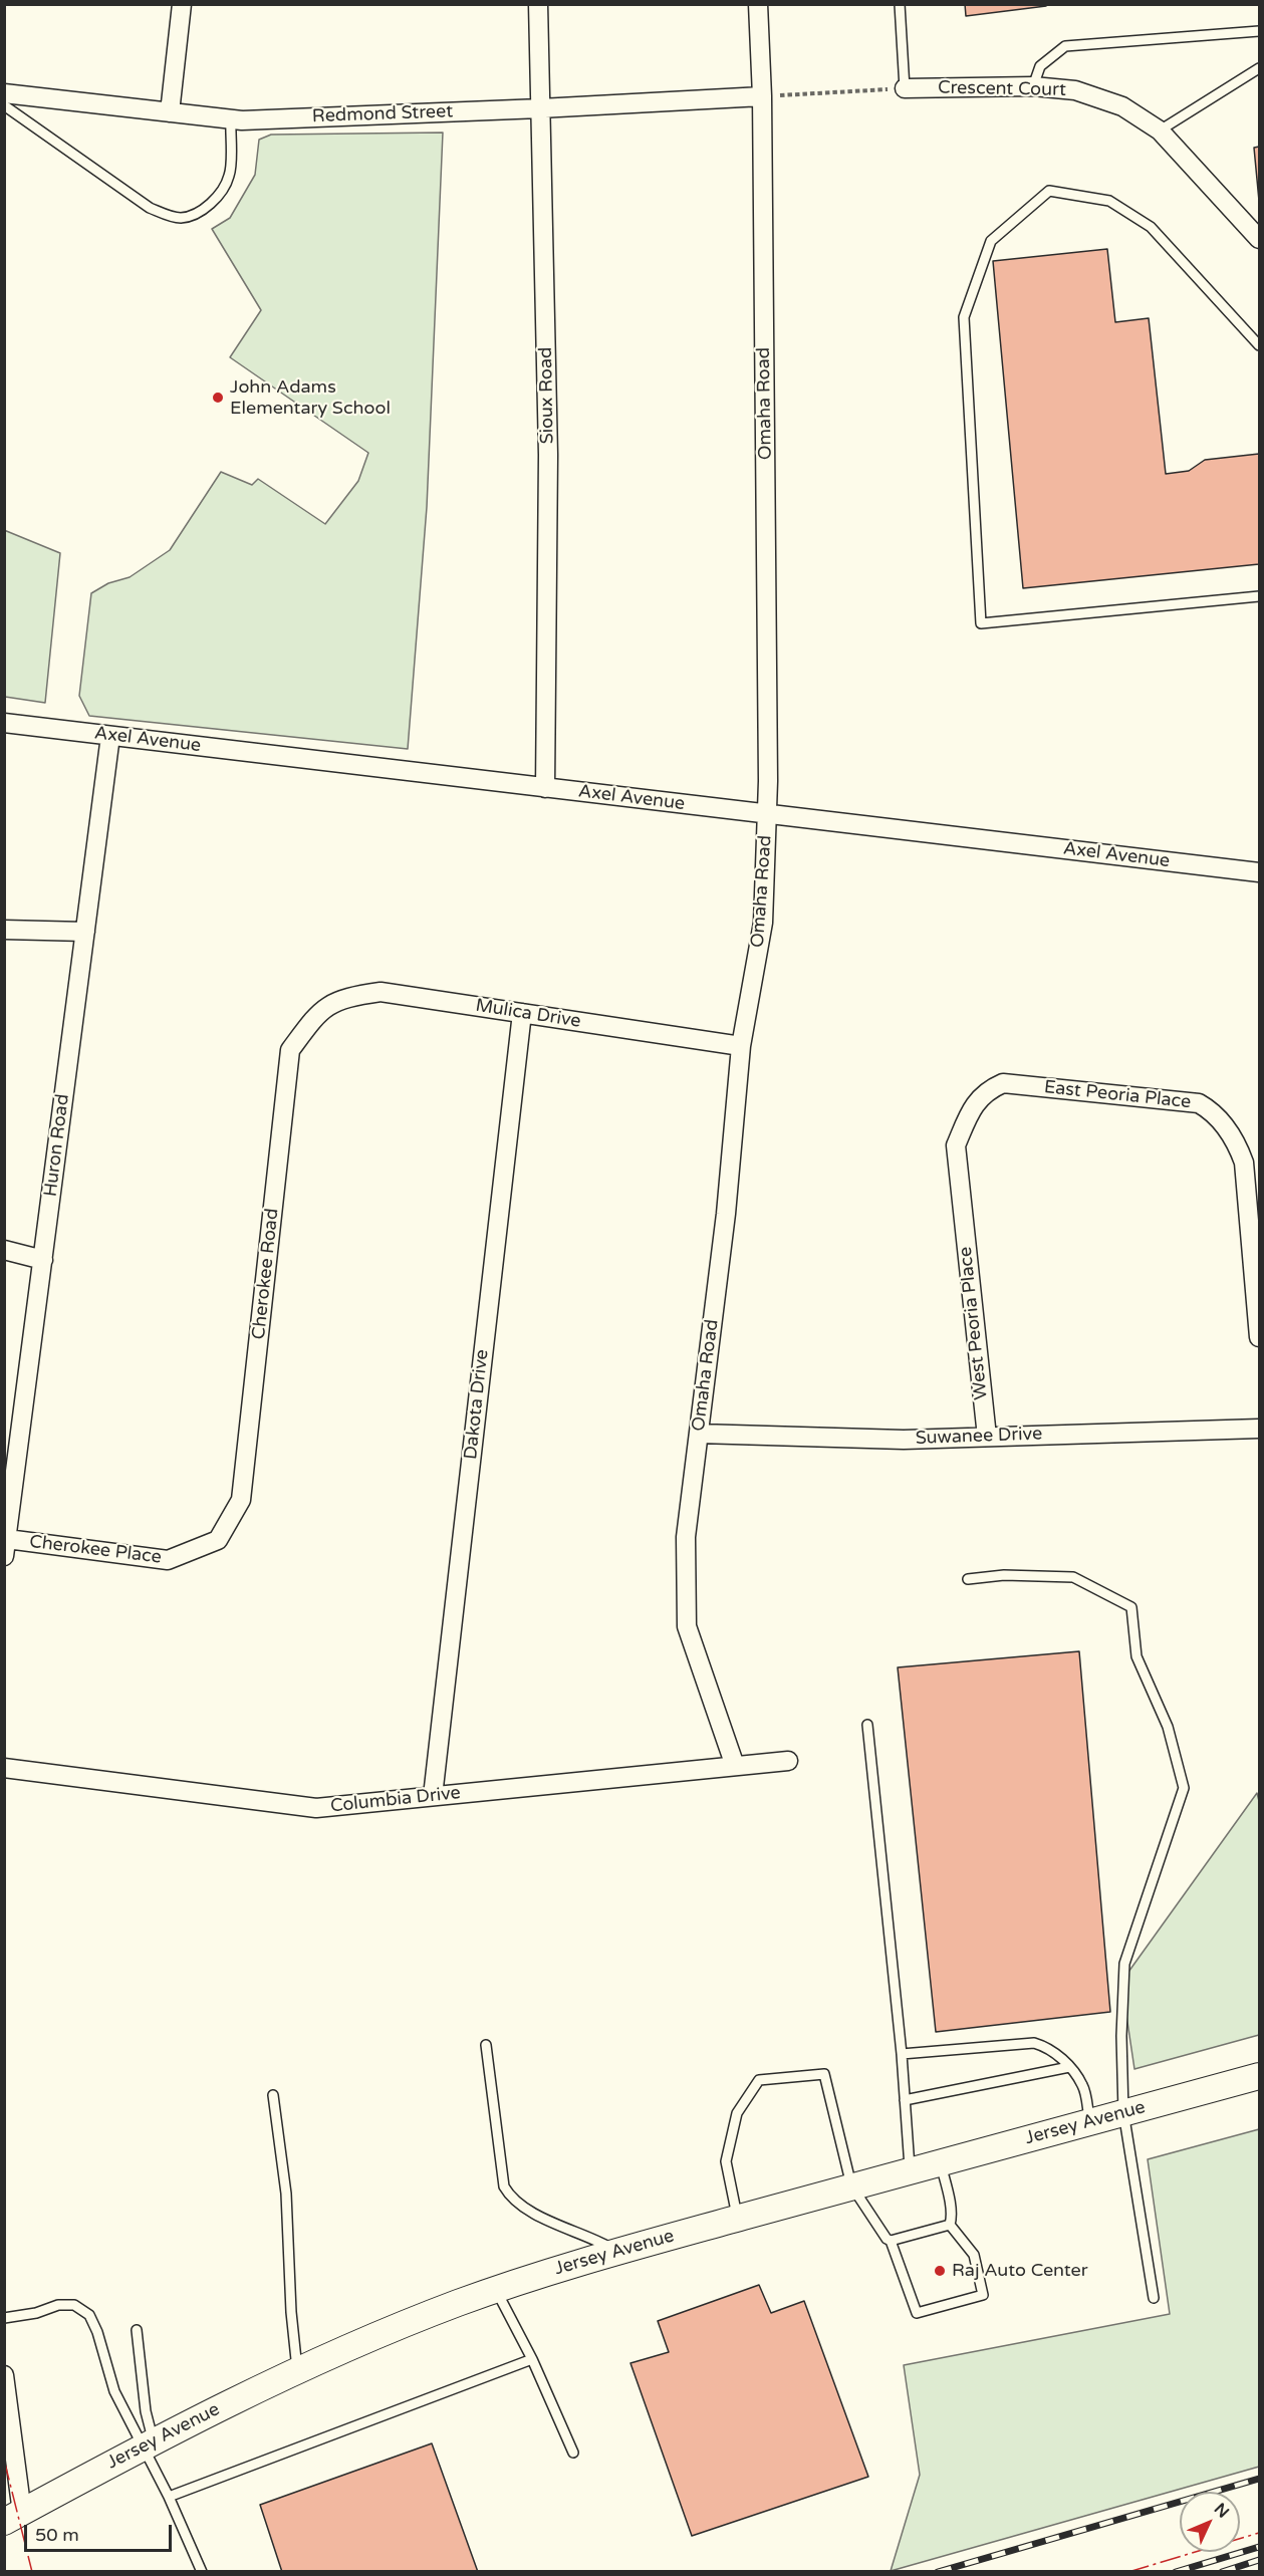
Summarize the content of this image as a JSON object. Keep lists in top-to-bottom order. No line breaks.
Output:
{"streets":{"main road":["Jersey Avenue"],"street":["Crescent Court","Redmond Street","Sioux Road","Omaha Road","Axel Avenue","Mulica Drive","East Peoria Place","Huron Road","Cherokee Road","West Peoria Place","Dakota Drive","Suwanee Drive","Cherokee Place","Columbia Drive"]},"crossings":[["Redmond Street","Sioux Road"],["Redmond Street","Omaha Road"],["Sioux Road","Axel Avenue"],["Omaha Road","Axel Avenue"],["Omaha Road","Mulica Drive"],["Omaha Road","Suwanee Drive"],["Omaha Road","Columbia Drive"],["Axel Avenue","Huron Road"],["Mulica Drive","Cherokee Road"],["Mulica Drive","Dakota Drive"],["East Peoria Place","West Peoria Place"],["Huron Road","Cherokee Place"],["Cherokee Road","Cherokee Place"],["West Peoria Place","Suwanee Drive"],["Dakota Drive","Columbia Drive"]],"places":["John Adams Elementary School","Raj Auto Center"],"scale_bar":"50 m","north":"top right"}
